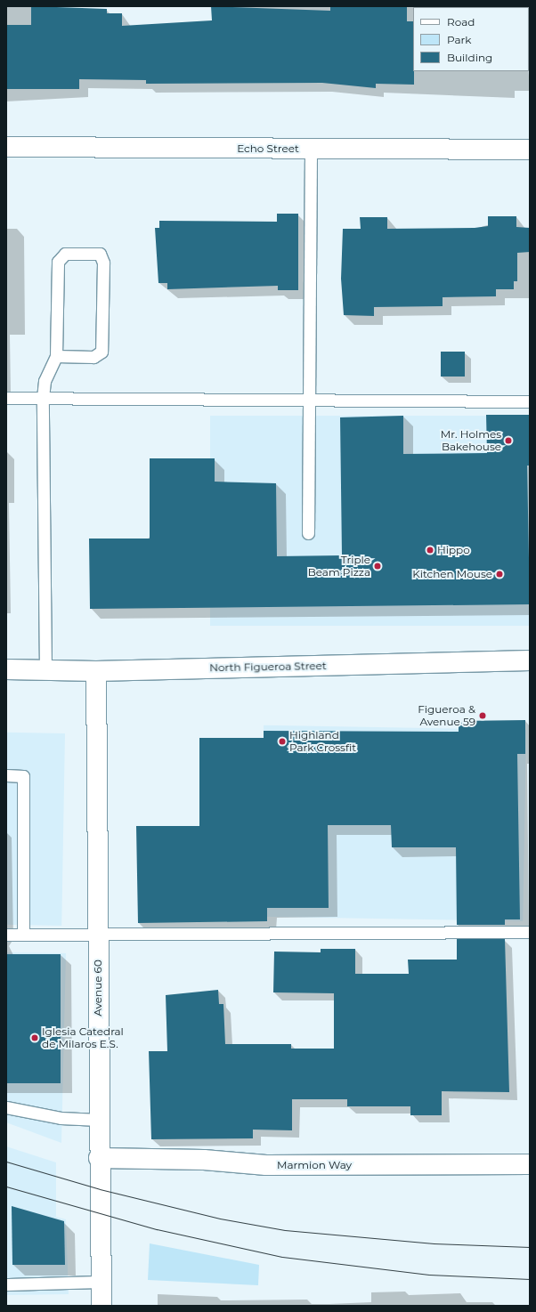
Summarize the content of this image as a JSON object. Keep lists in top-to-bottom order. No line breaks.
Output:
{"streets":{"street":["Echo Street","North Figueroa Street","Avenue 60","Marmion Way"]},"crossings":[["North Figueroa Street","Avenue 60"],["Avenue 60","Marmion Way"]],"places":["Mr. Holmes Bakehouse","Hippo","Triple Beam Pizza","Kitchen Mouse","Figueroa & Avenue 59","Highland Park Crossfit","Iglesia Catedral de Milaros E.S."],"legend":["Road","Park","Building"]}
